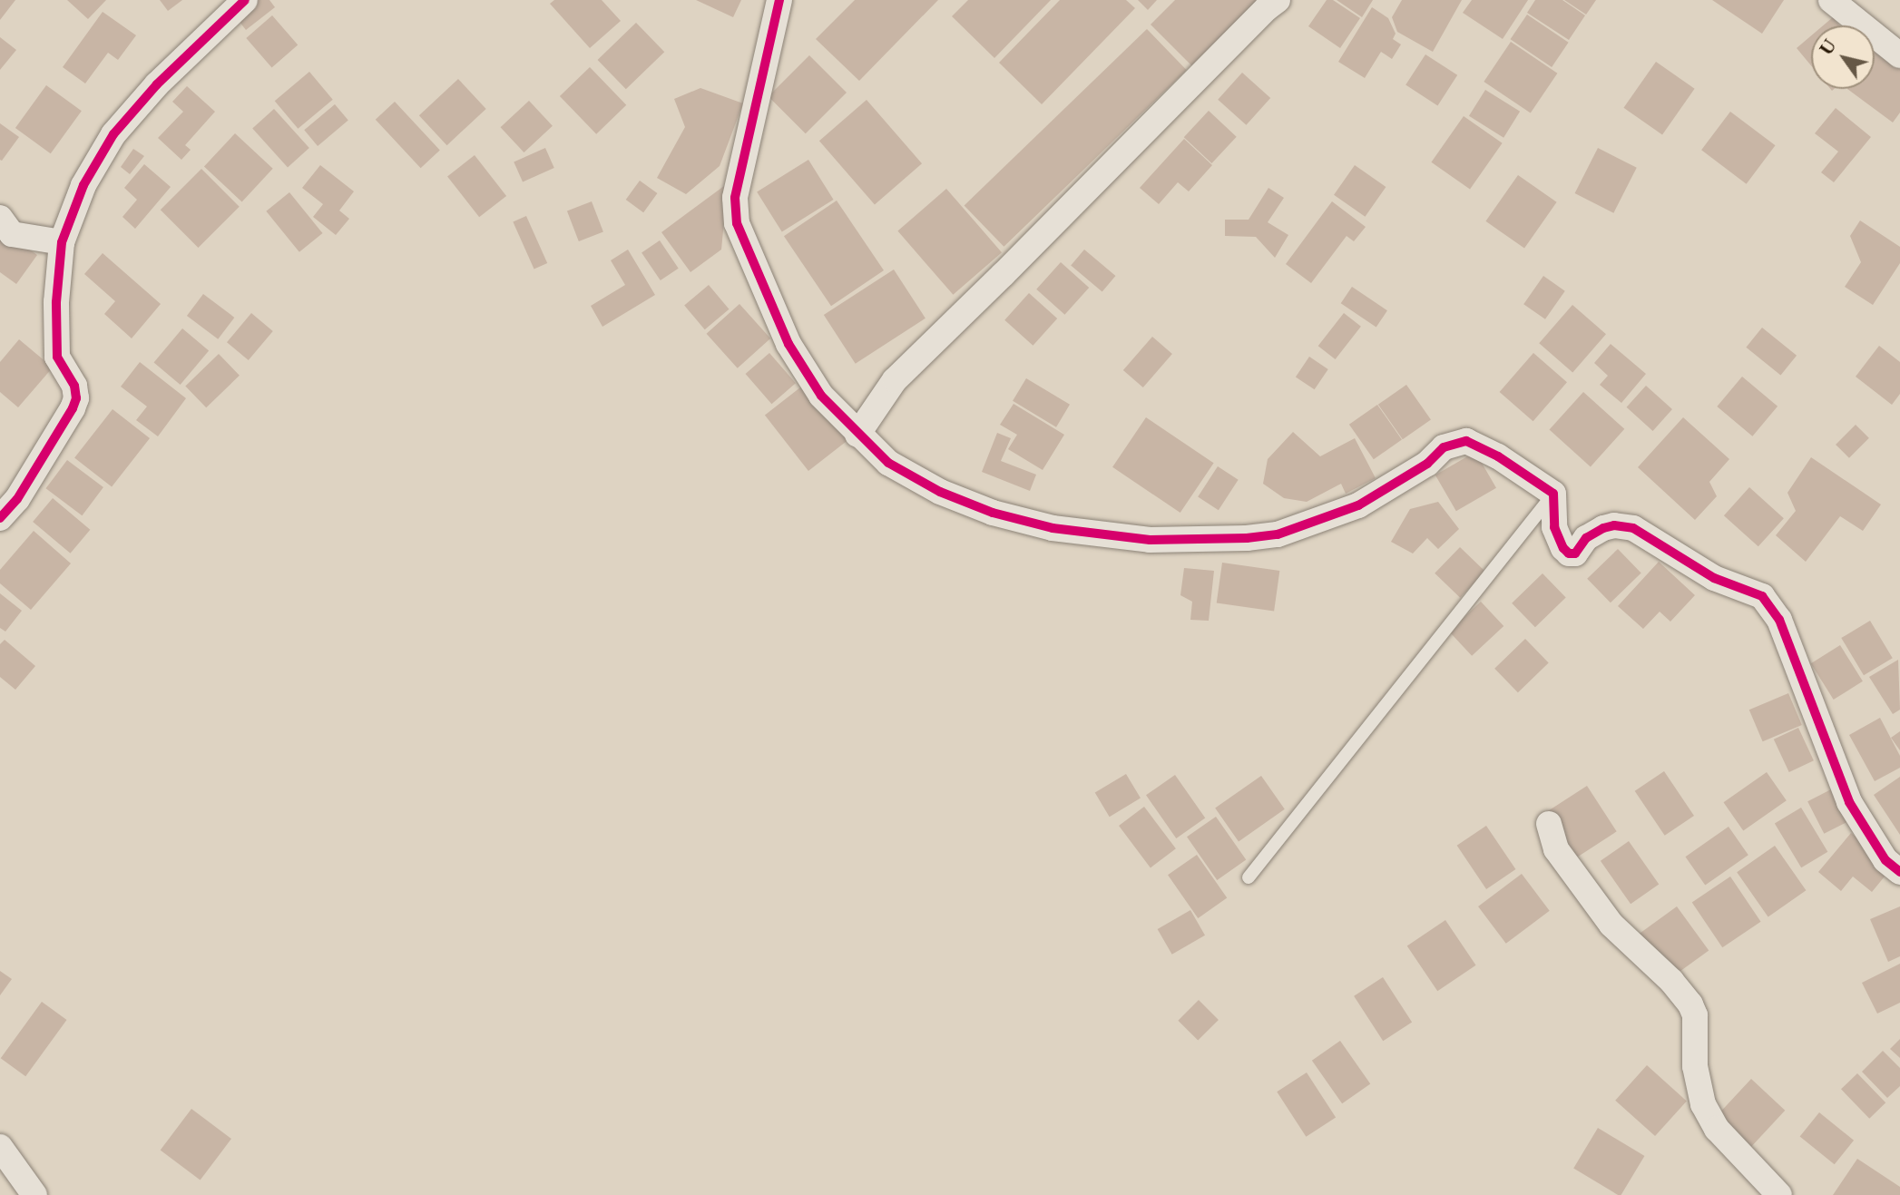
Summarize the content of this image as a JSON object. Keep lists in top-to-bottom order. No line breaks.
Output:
{"north":"top left"}
